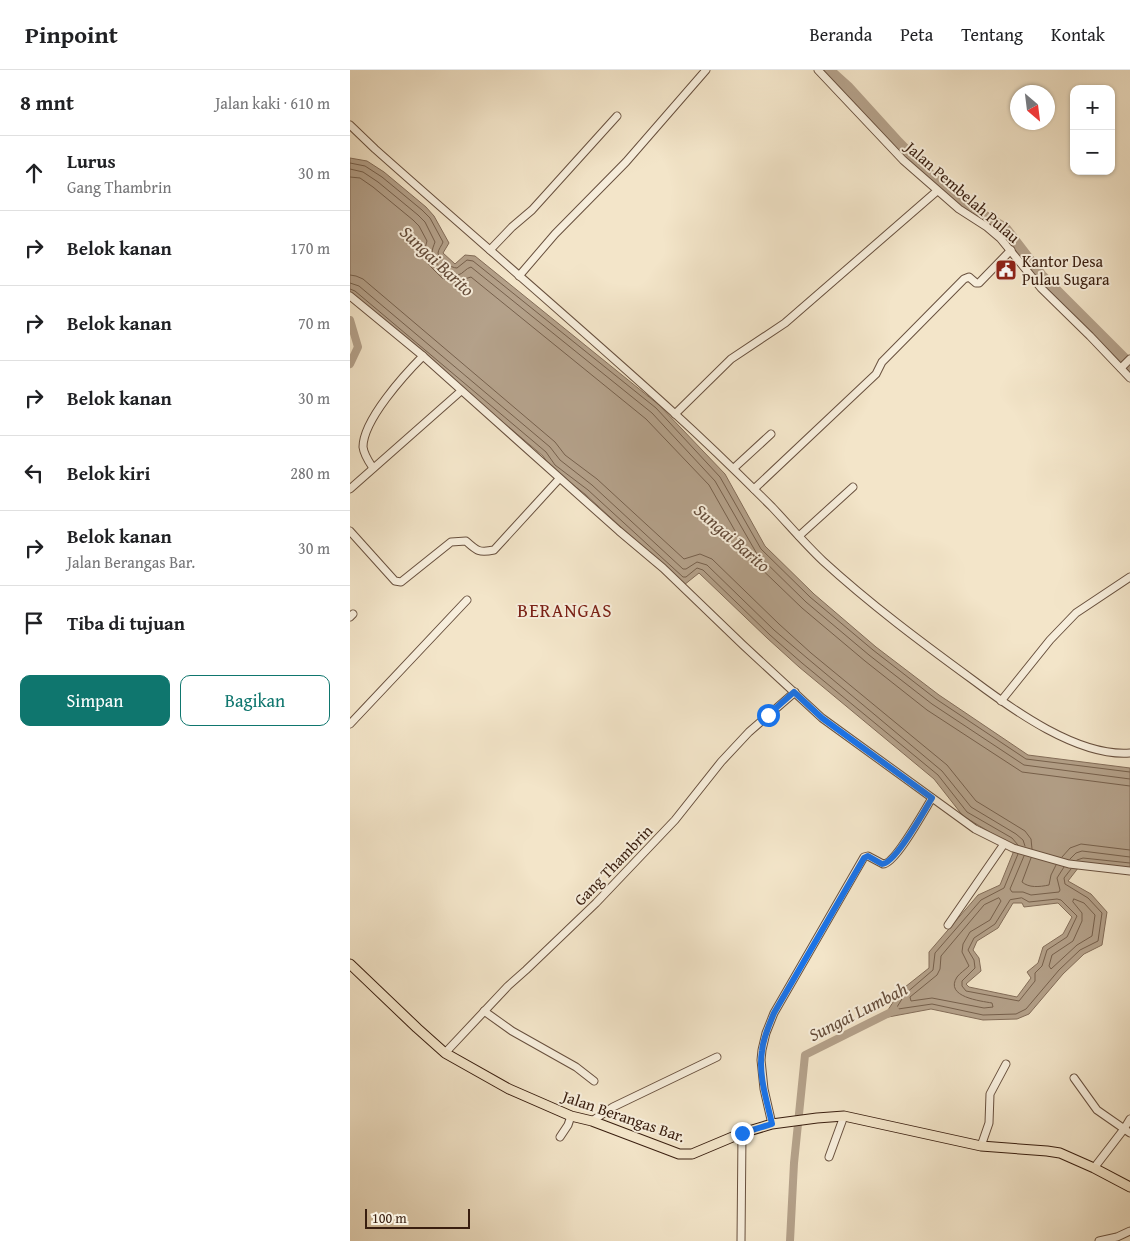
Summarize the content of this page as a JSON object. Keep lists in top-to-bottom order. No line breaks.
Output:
{"streets":{"main road":["Jalan Berangas Bar."],"street":["Jalan Pembelah Pulau","Gang Thambrin"]},"crossings":[["Gang Thambrin","Jalan Berangas Bar."]],"districts":["BERANGAS"],"water":["Sungai Barito","Sungai Lumbah"],"places":{"public building":["Kantor Desa Pulau Sugara"]},"scale_bar":"100 m","north":"bottom right","page":{"header":"Pinpoint","nav":["Beranda","Peta","Tentang","Kontak"],"heading":["8 mnt","Jalan kaki · 610 m"],"map_buttons":["+","−"],"list":[["Lurus","Gang Thambrin","30 m"],["Belok kanan","170 m"],["Belok kanan","70 m"],["Belok kanan","30 m"],["Belok kiri","280 m"],["Belok kanan","Jalan Berangas Bar.","30 m"],"Tiba di tujuan"],"buttons":["Simpan","Bagikan"],"scale":"100 m"}}
